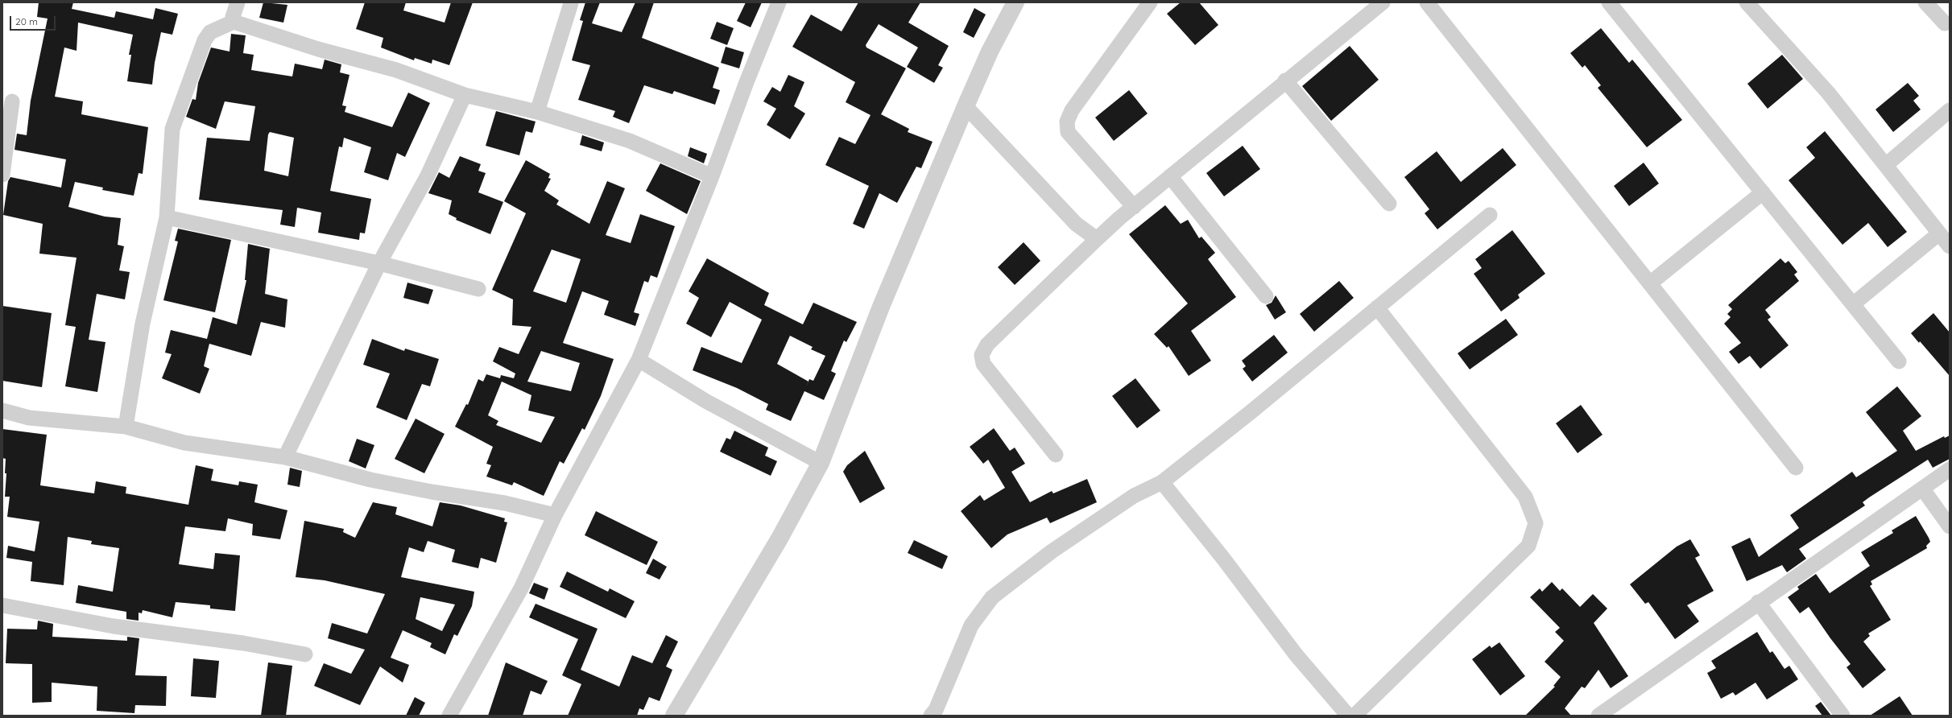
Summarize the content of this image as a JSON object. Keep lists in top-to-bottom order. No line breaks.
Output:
{"scale_bar":"20 m"}
